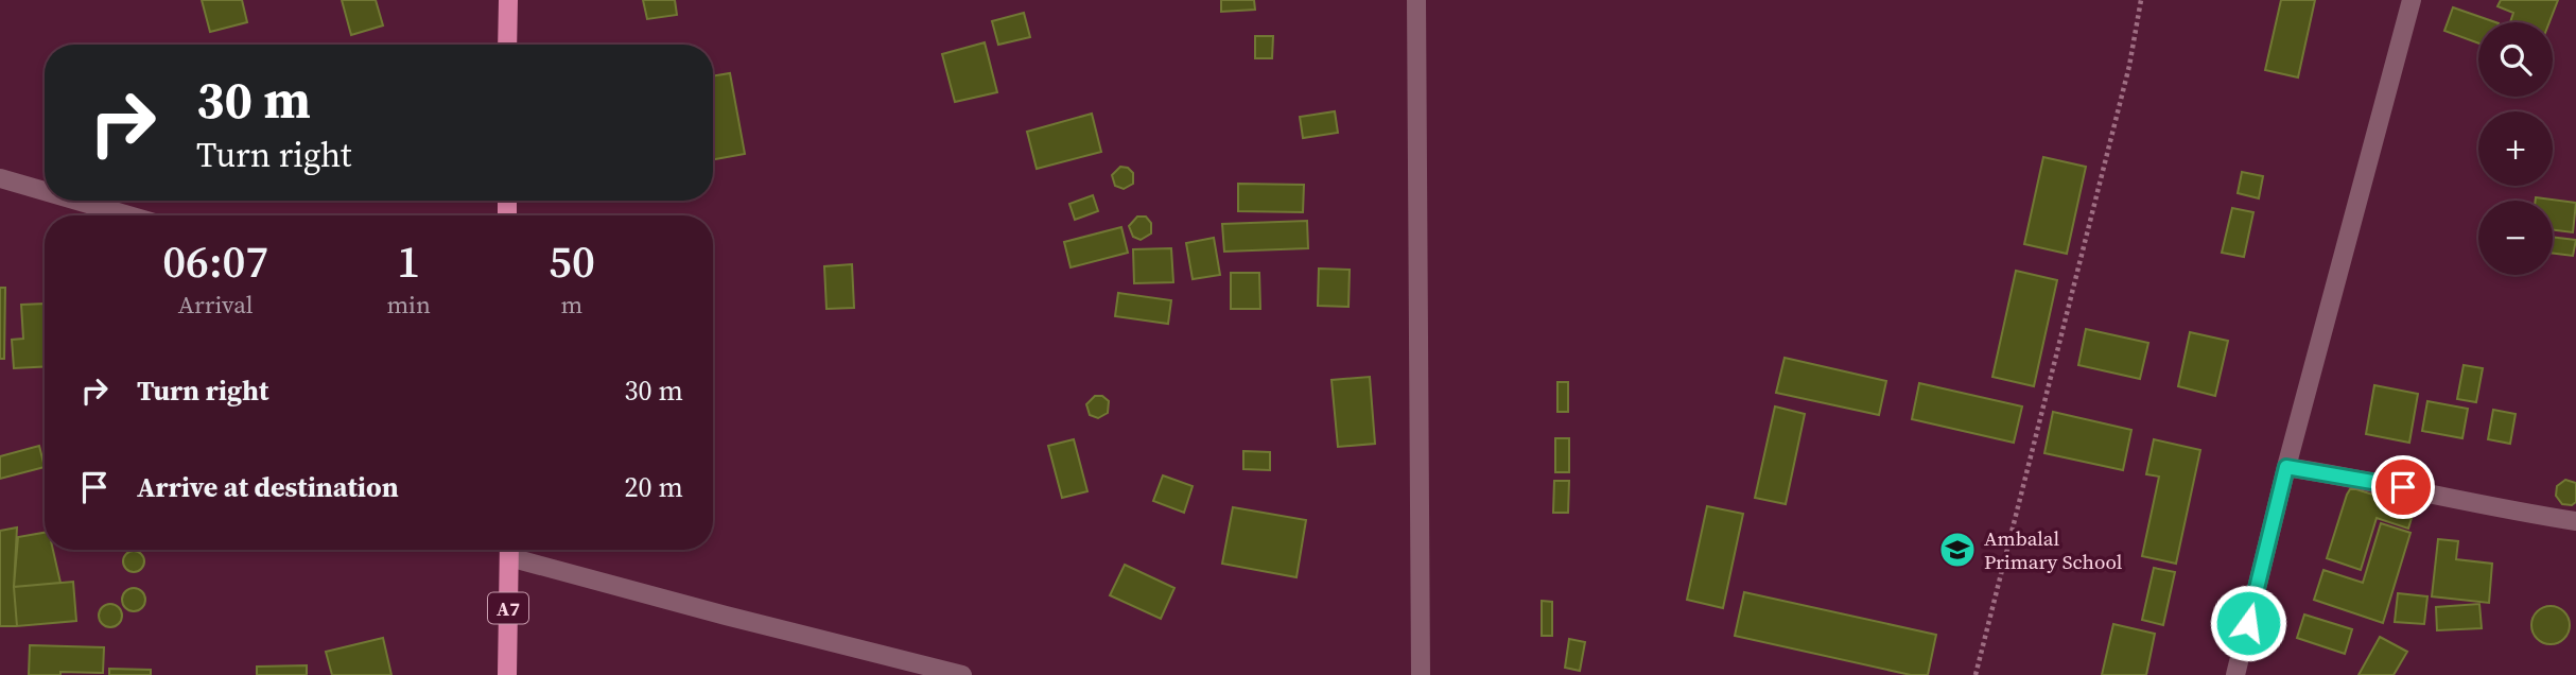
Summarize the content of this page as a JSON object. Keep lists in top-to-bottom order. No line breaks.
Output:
{"streets":{"main road":["A7"]},"places":{"school or university":["Ambalal Primary School"]},"page":{"map_buttons":["+","−"],"turn":["30 m","Turn right"],"eta":["06:07","Arrival","1","min","50","m"],"list":[{"name":"Turn right","value":"30 m"},{"name":"Arrive at destination","value":"20 m"}]}}
